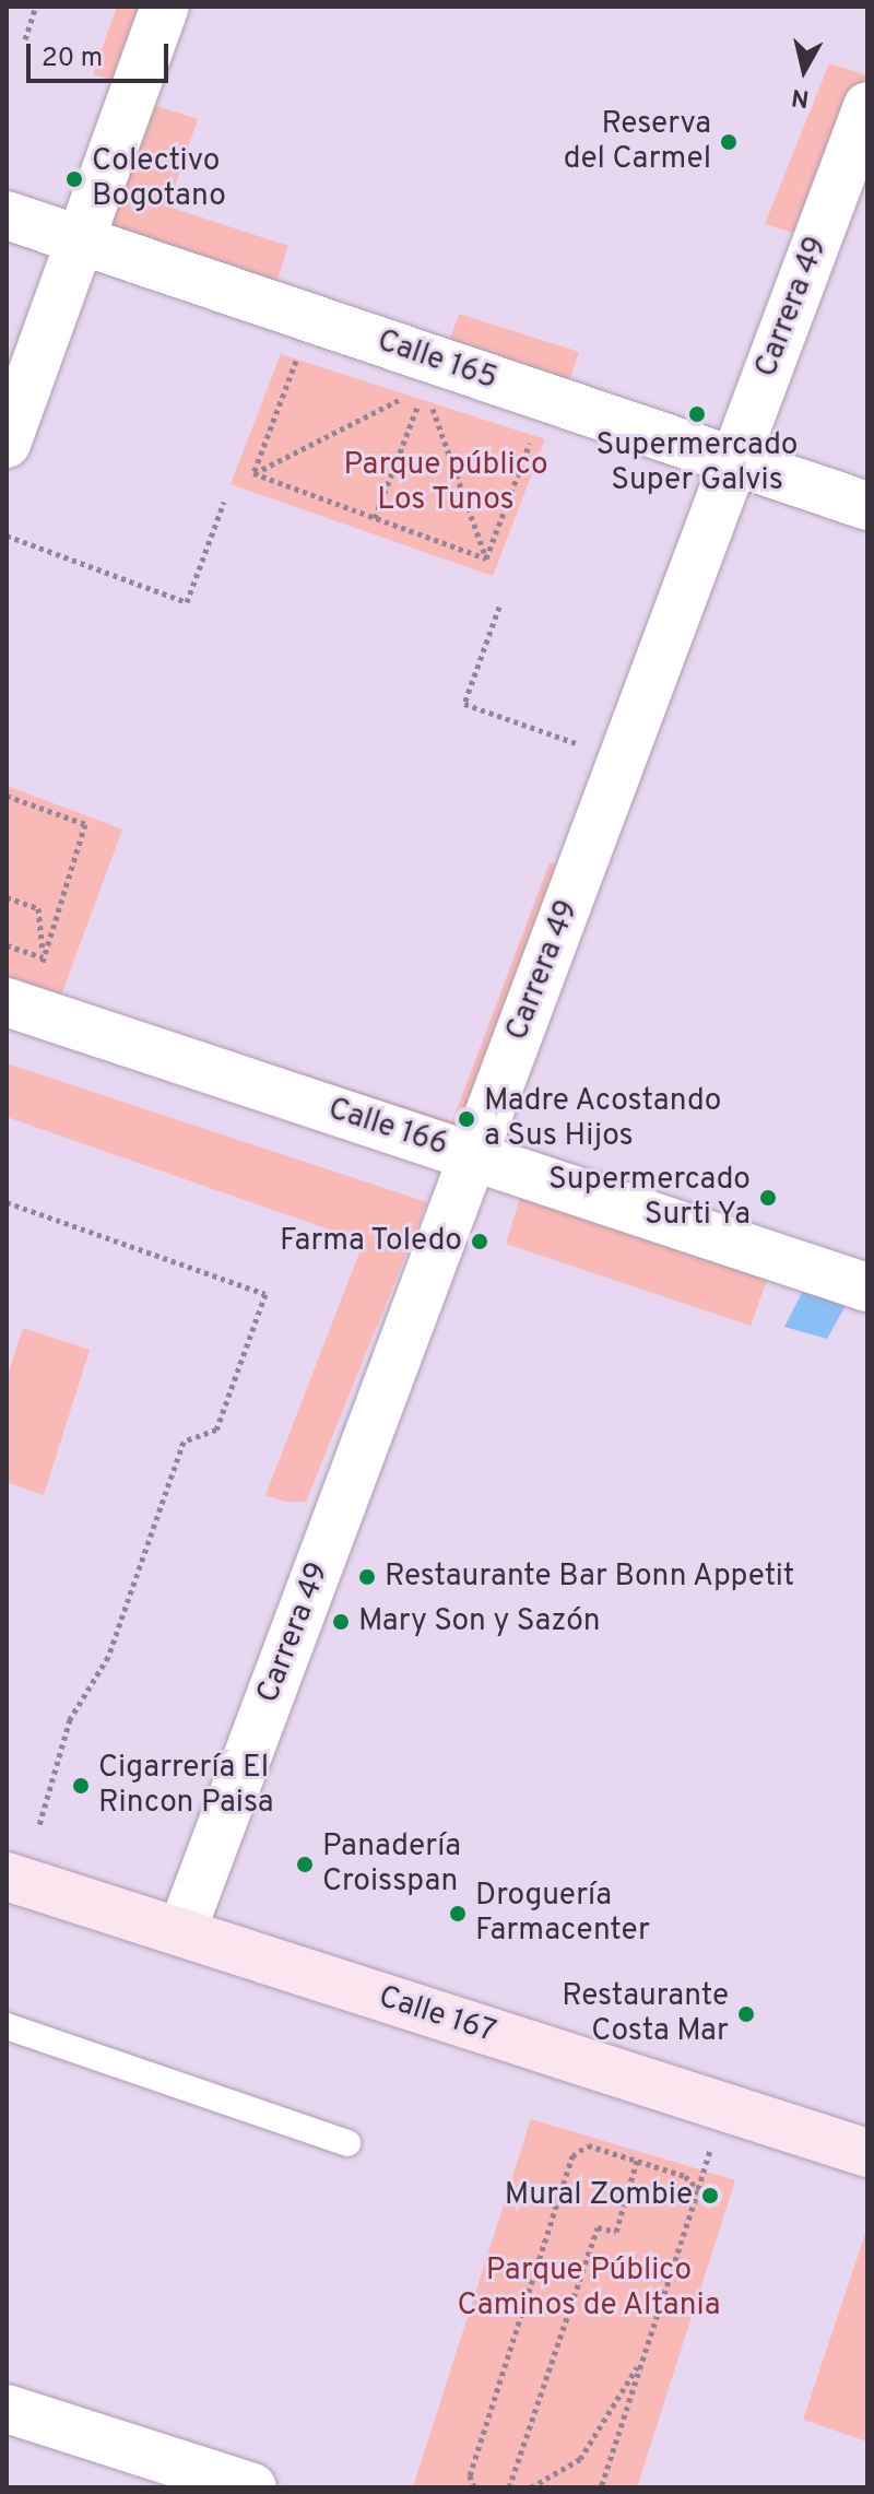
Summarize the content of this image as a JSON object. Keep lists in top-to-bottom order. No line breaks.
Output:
{"streets":{"street":["Carrera 49","Calle 165","Calle 166","Calle 167"]},"crossings":[["Carrera 49","Calle 165"],["Carrera 49","Calle 166"],["Carrera 49","Calle 167"]],"parks":["Parque público Los Tunos","Parque Público Caminos de Altania"],"places":["Reserva del Carmel","Colectivo Bogotano","Supermercado Super Galvis","Madre Acostando a Sus Hijos","Supermercado Surti Ya","Farma Toledo","Restaurante Bar Bonn Appetit","Mary Son y Sazón","Cigarrería El Rincon Paisa","Panadería Croisspan","Droguería Farmacenter","Restaurante Costa Mar","Mural Zombie"],"scale_bar":"20 m","north":"bottom"}
